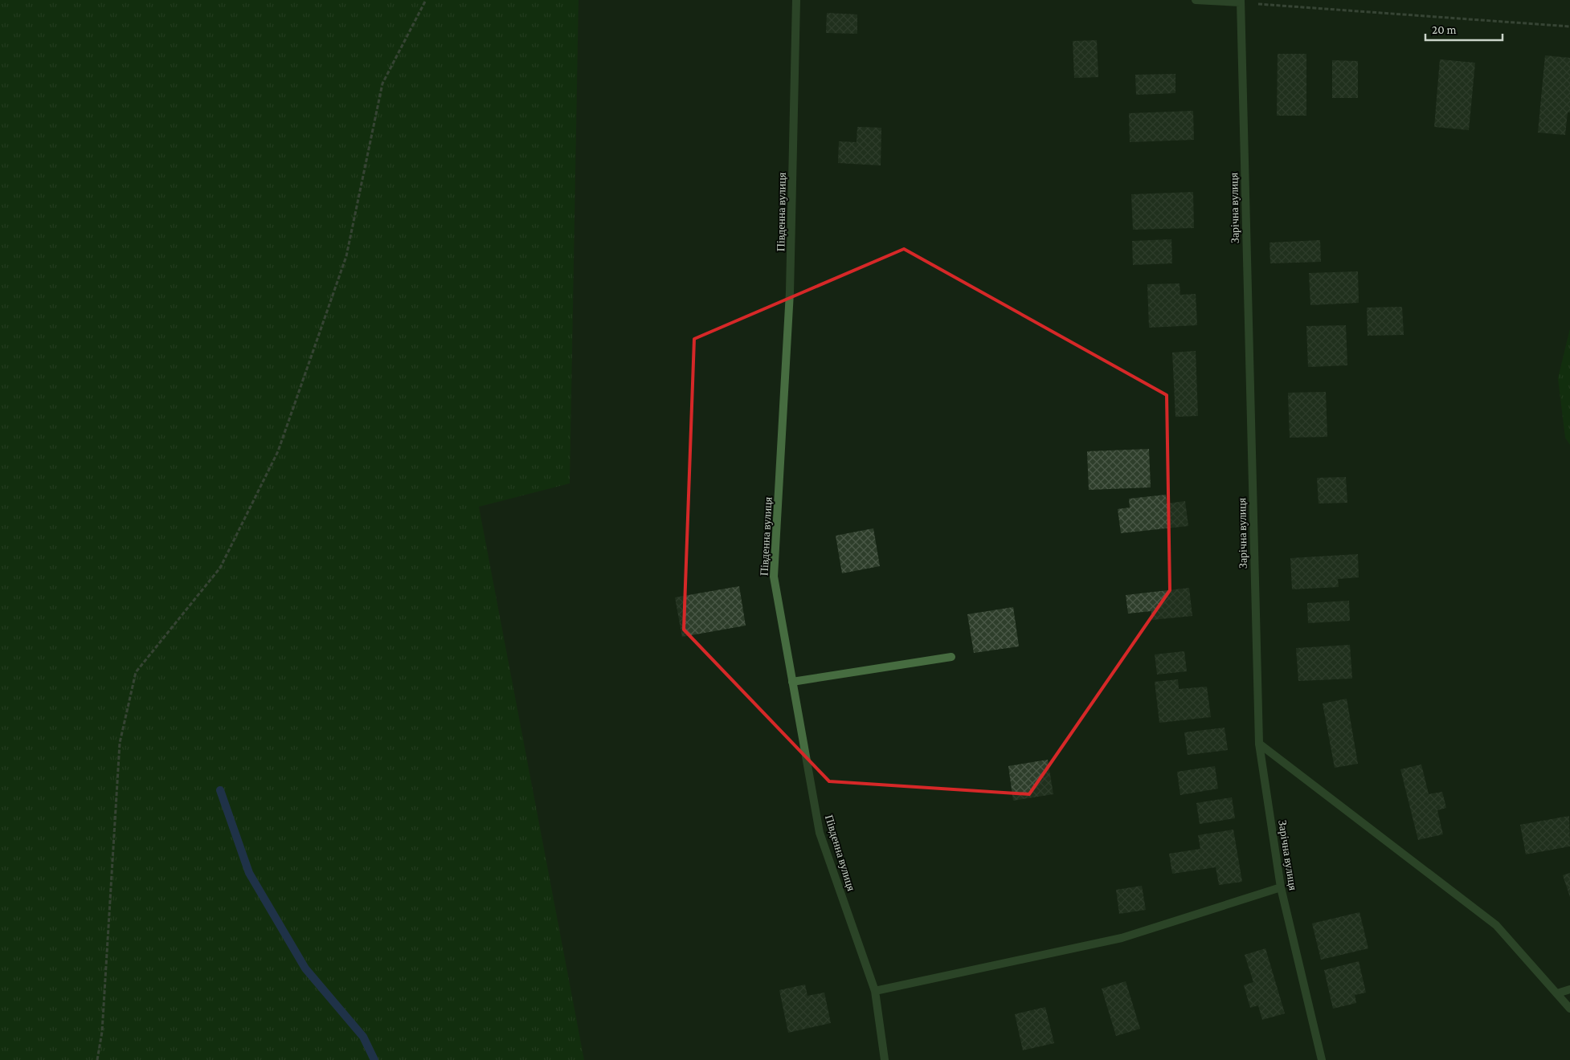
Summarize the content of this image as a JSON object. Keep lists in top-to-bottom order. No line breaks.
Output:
{"streets":{"street":["Зарічна вулиця","Південна вулиця"]},"scale_bar":"20 m"}
